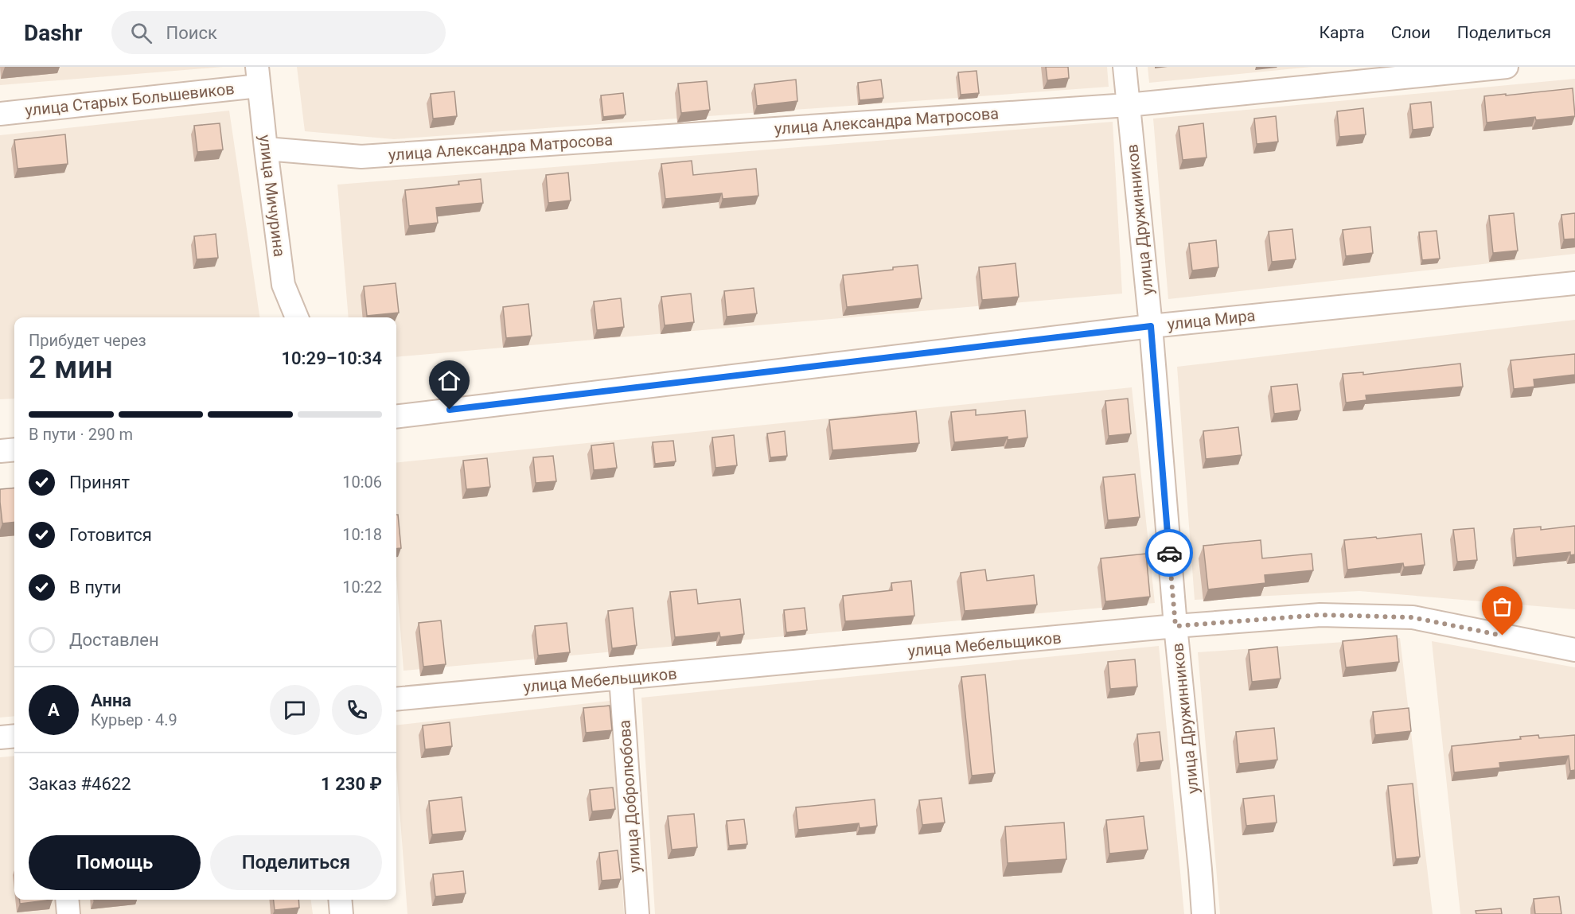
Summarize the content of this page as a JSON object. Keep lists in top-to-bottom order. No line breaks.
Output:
{"streets":{"street":["улица Старых Большевиков","улица Александра Матросова","улица Мичурина","улица Дружинников","улица Мира","улица Мебельщиков","улица Добролюбова"]},"crossings":[["улица Старых Большевиков","улица Мичурина"],["улица Александра Матросова","улица Мичурина"],["улица Александра Матросова","улица Дружинников"],["улица Дружинников","улица Мира"],["улица Дружинников","улица Мебельщиков"],["улица Мебельщиков","улица Добролюбова"]],"page":{"header":"Dashr","search":"Поиск","nav":["Карта","Слои","Поделиться"],"heading":["2 мин","Прибудет через","10:29–10:34"],"panel":["Анна","Курьер · 4.9","Заказ #4622","1 230 ₽"],"bar":"В пути · 290 m","list":[["Принят","10:06"],["Готовится","10:18"],["В пути","10:22"],"Доставлен"],"round":"А","buttons":["Помощь","Поделиться"]}}
